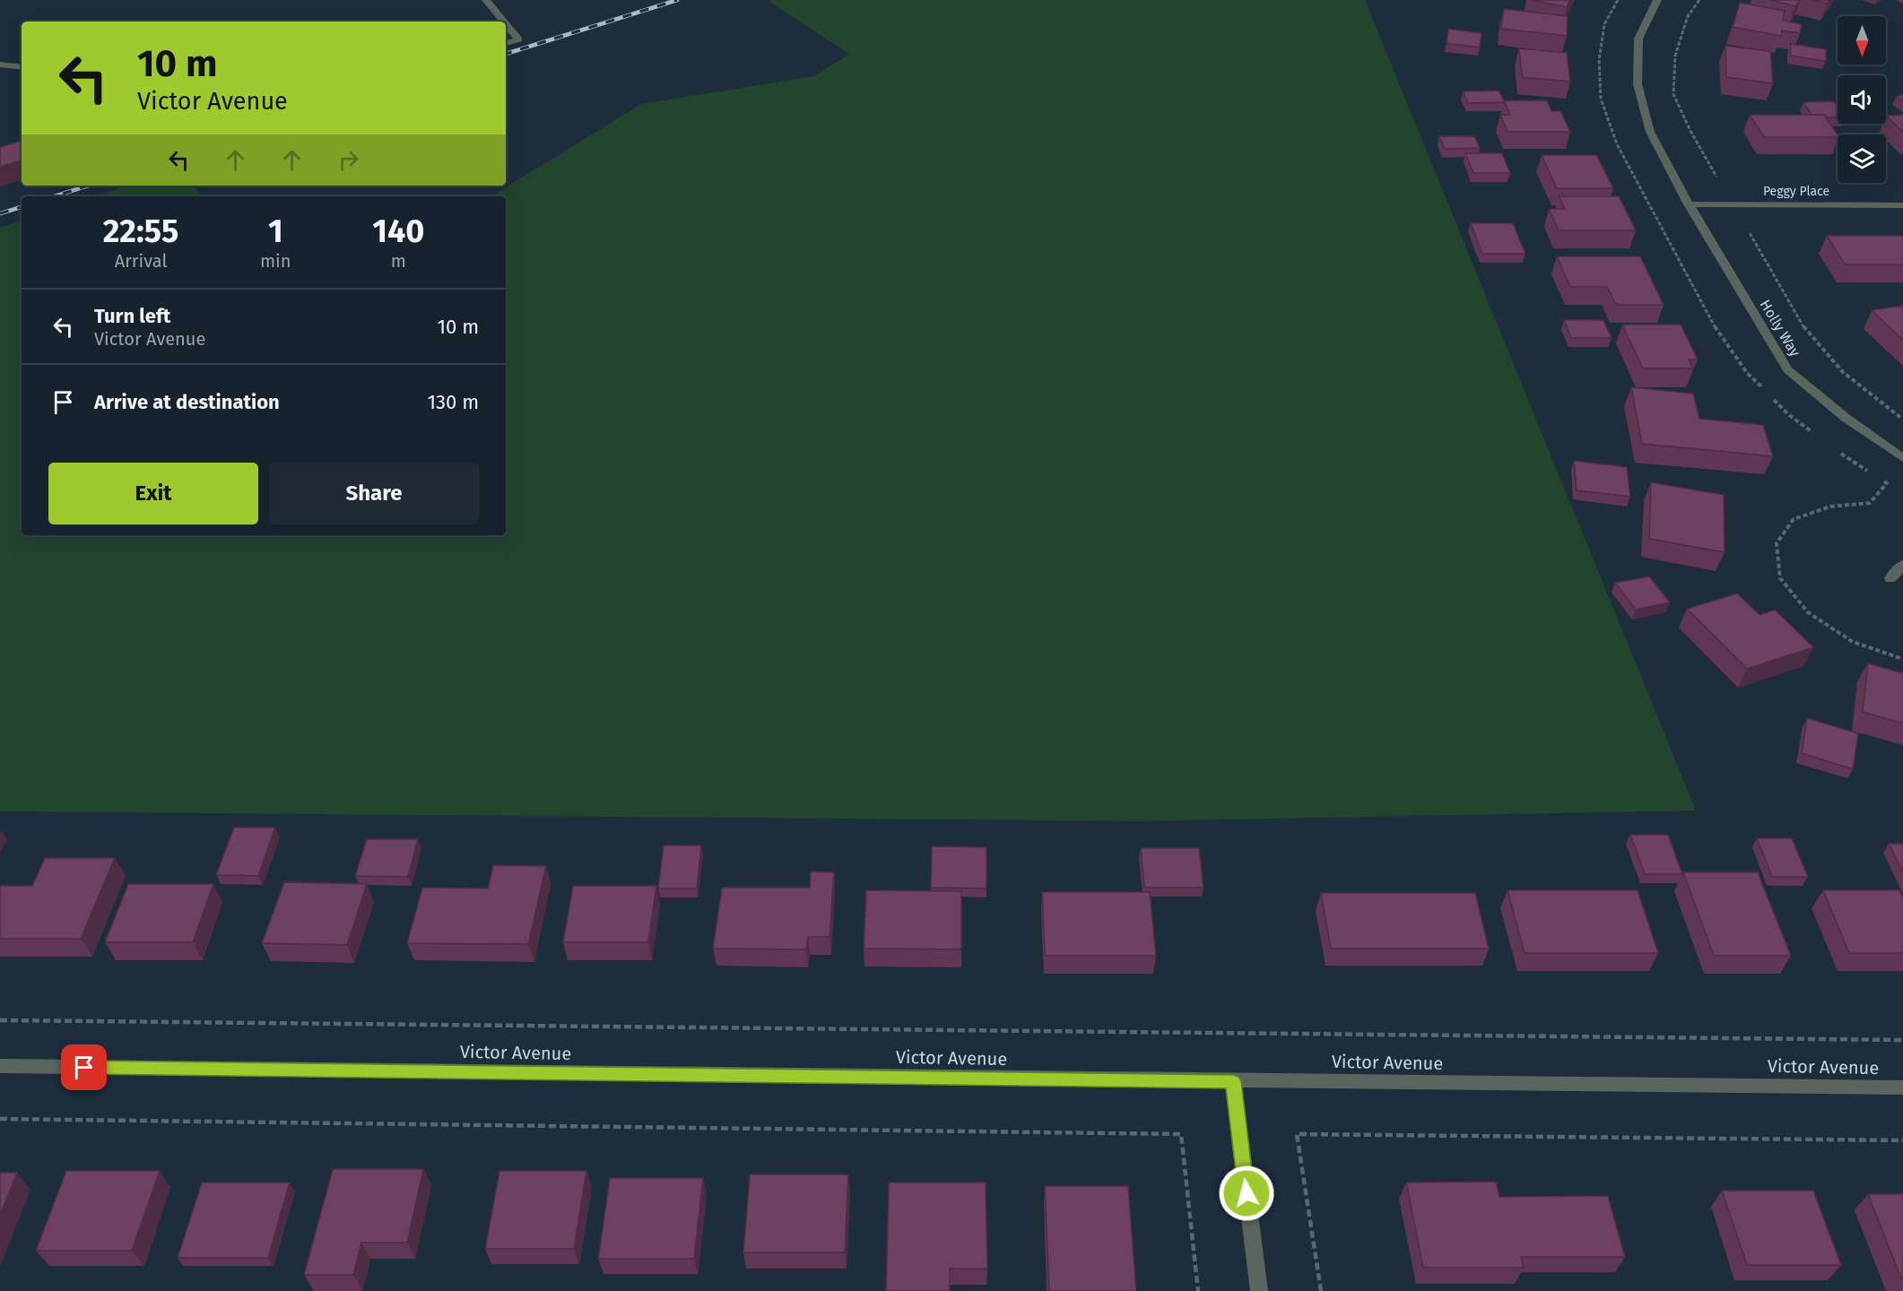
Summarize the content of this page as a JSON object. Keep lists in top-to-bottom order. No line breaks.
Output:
{"streets":{"street":["Peggy Place","Holly Way","Victor Avenue"]},"crossings":[["Peggy Place","Holly Way"]],"north":"bottom","page":{"turn":["10 m","Victor Avenue"],"eta":["22:55","Arrival","1","min","140","m"],"list":[{"name":"Turn left","note":"Victor Avenue","value":"10 m"},{"name":"Arrive at destination","value":"130 m"}],"buttons":["Exit","Share"]}}
